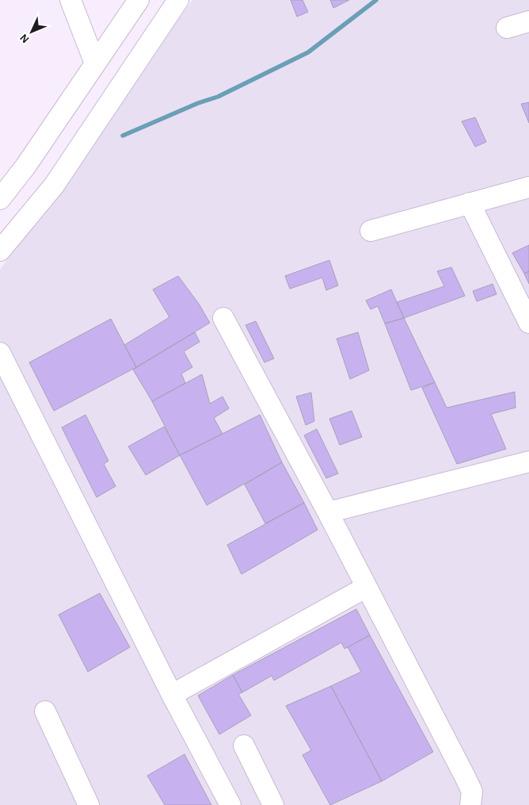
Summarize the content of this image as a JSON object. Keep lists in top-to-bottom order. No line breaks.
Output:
{"north":"bottom left"}
